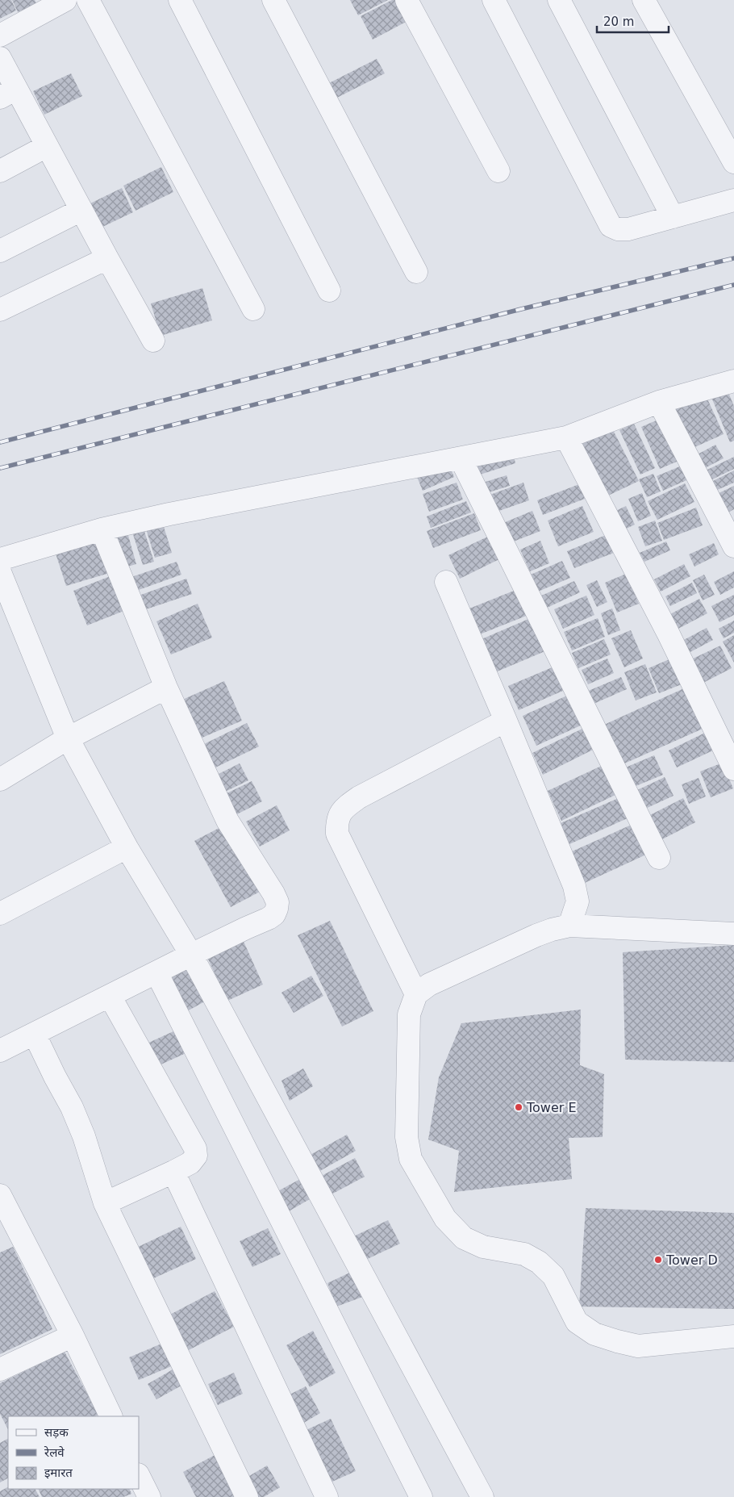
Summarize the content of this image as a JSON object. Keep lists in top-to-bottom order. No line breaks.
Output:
{"places":["Tower E","Tower D"],"legend":["सड़क","रेलवे","इमारत"],"scale_bar":"20 m"}
